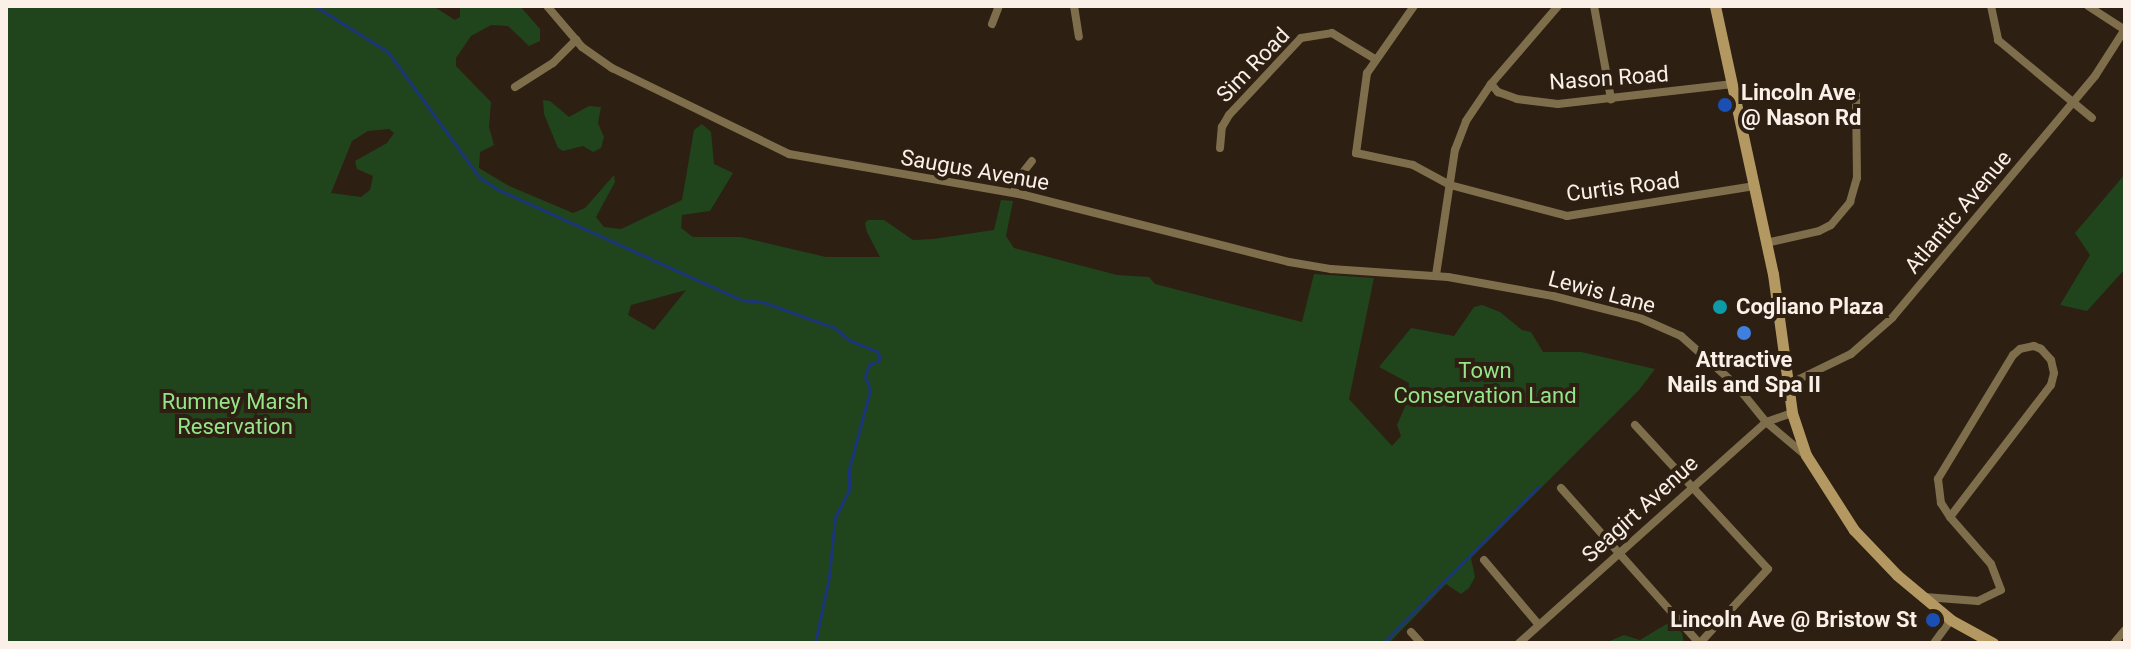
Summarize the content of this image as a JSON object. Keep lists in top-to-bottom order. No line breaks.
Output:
{"streets":{"street":["Sim Road","Nason Road","Saugus Avenue","Curtis Road","Atlantic Avenue","Lewis Lane","Seagirt Avenue"]},"crossings":[["Sim Road","Curtis Road"],["Saugus Avenue","Lewis Lane"],["Lewis Lane","Seagirt Avenue"]],"parks":["Town Conservation Land","Rumney Marsh Reservation"],"places":["Lincoln Ave @ Nason Rd","Cogliano Plaza","Attractive Nails and Spa II","Lincoln Ave @ Bristow St"]}
